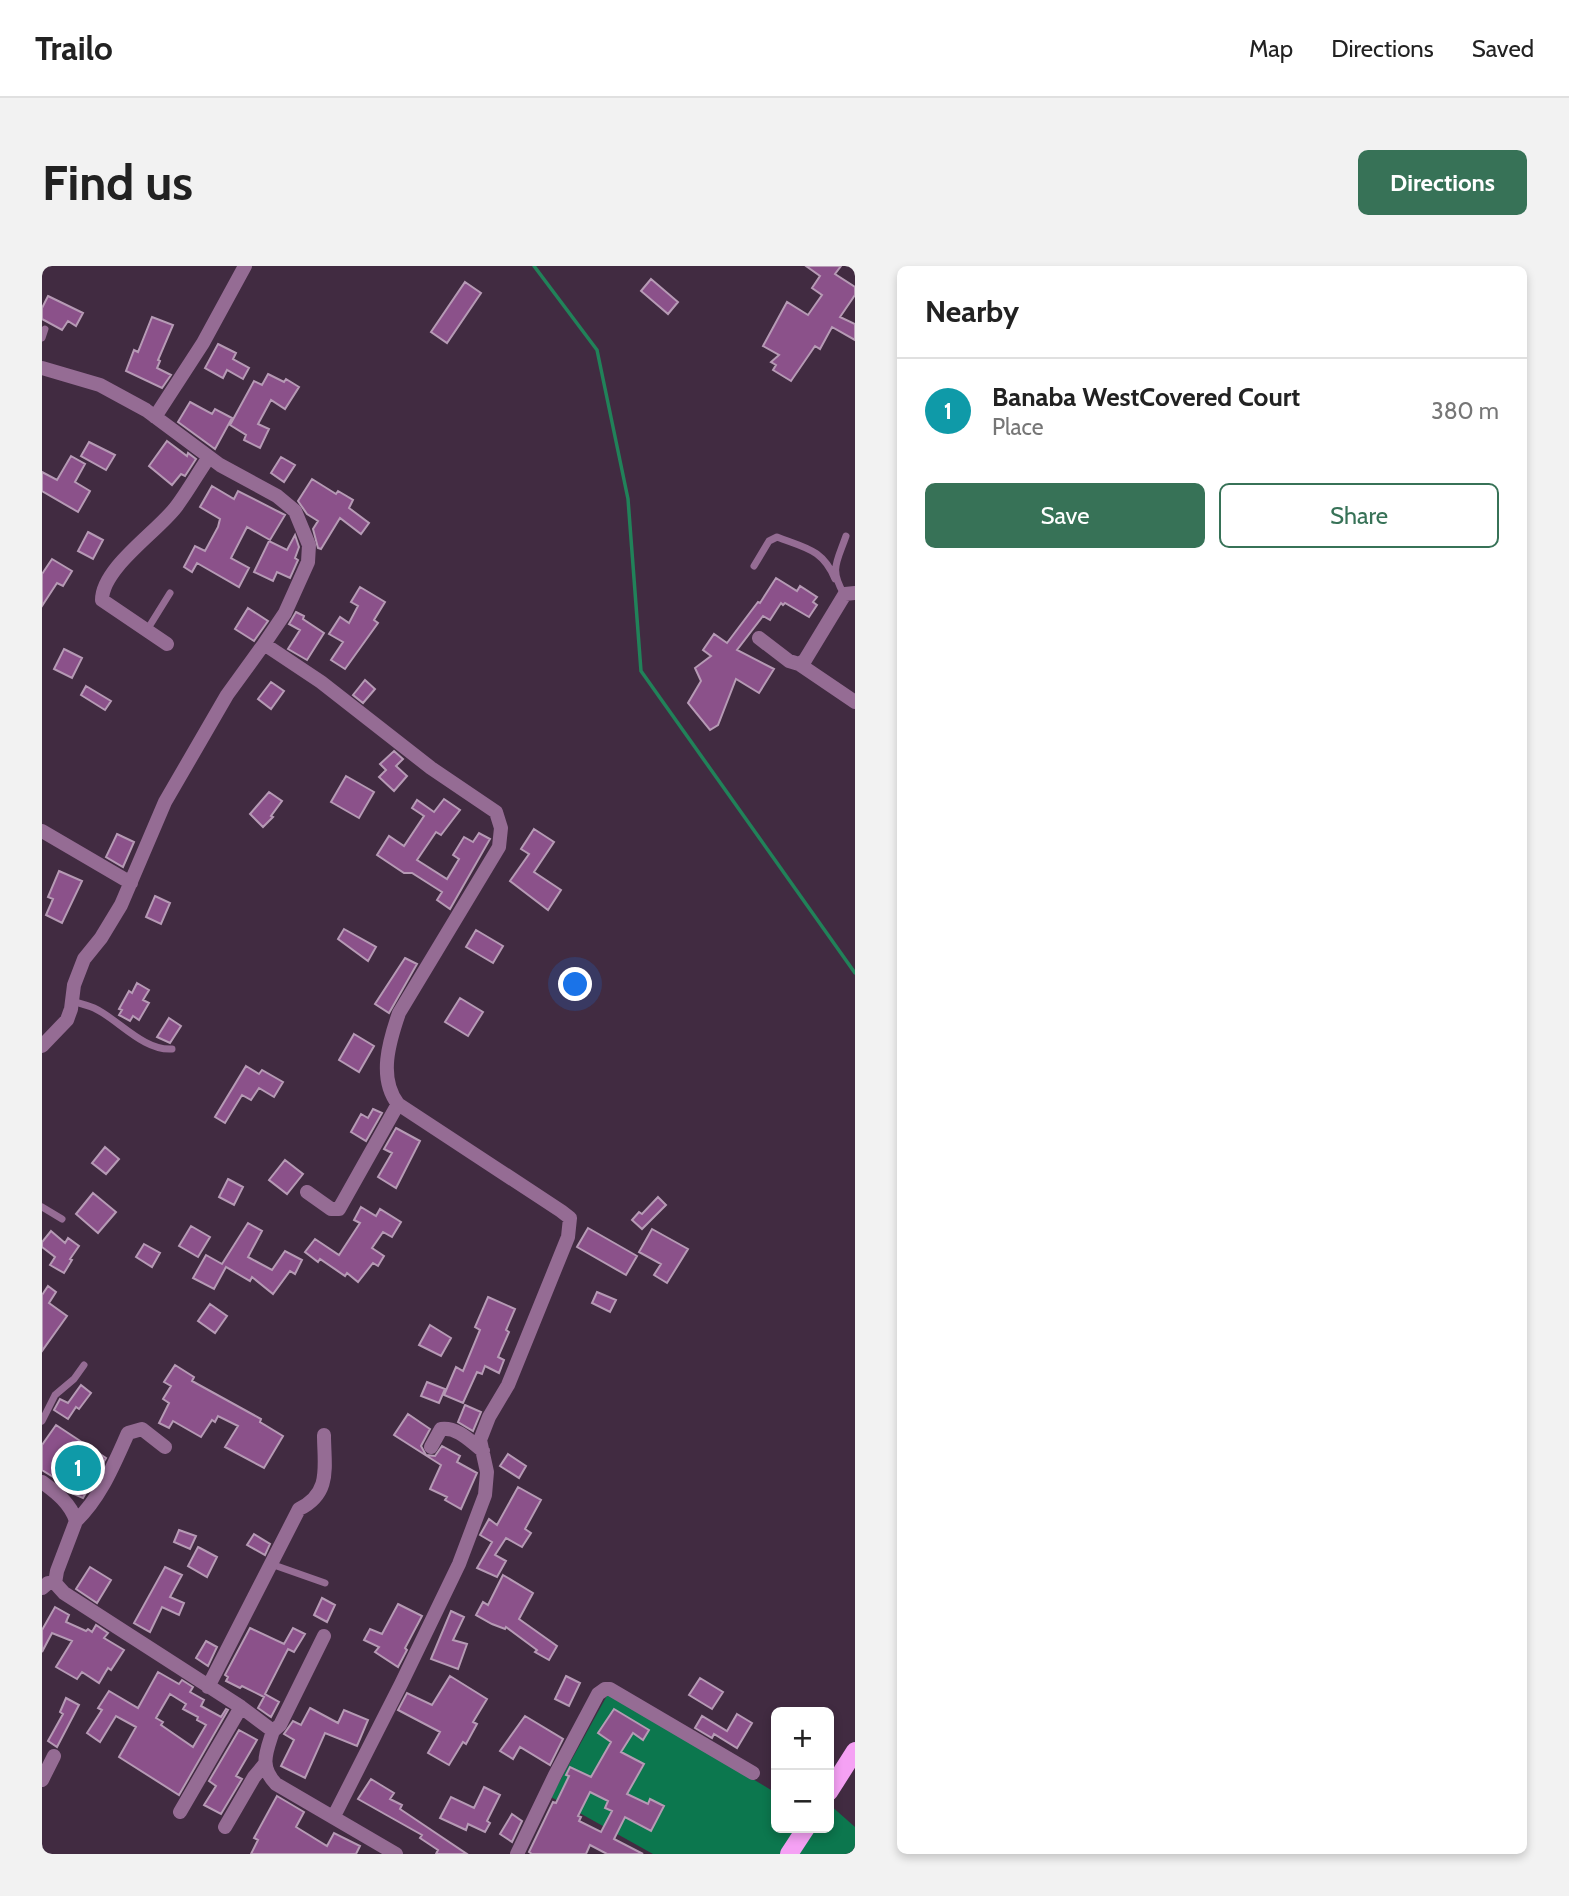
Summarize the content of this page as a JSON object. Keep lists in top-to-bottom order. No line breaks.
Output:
{"page":{"header":"Trailo","nav":["Map","Directions","Saved"],"buttons":["Directions",["Save","Share"]],"title":"Find us","heading":"Nearby","list":[{"mark":"1","name":"Banaba WestCovered Court","note":"Place","value":"380 m"}],"pins":"1","map_buttons":["+","−"]}}
